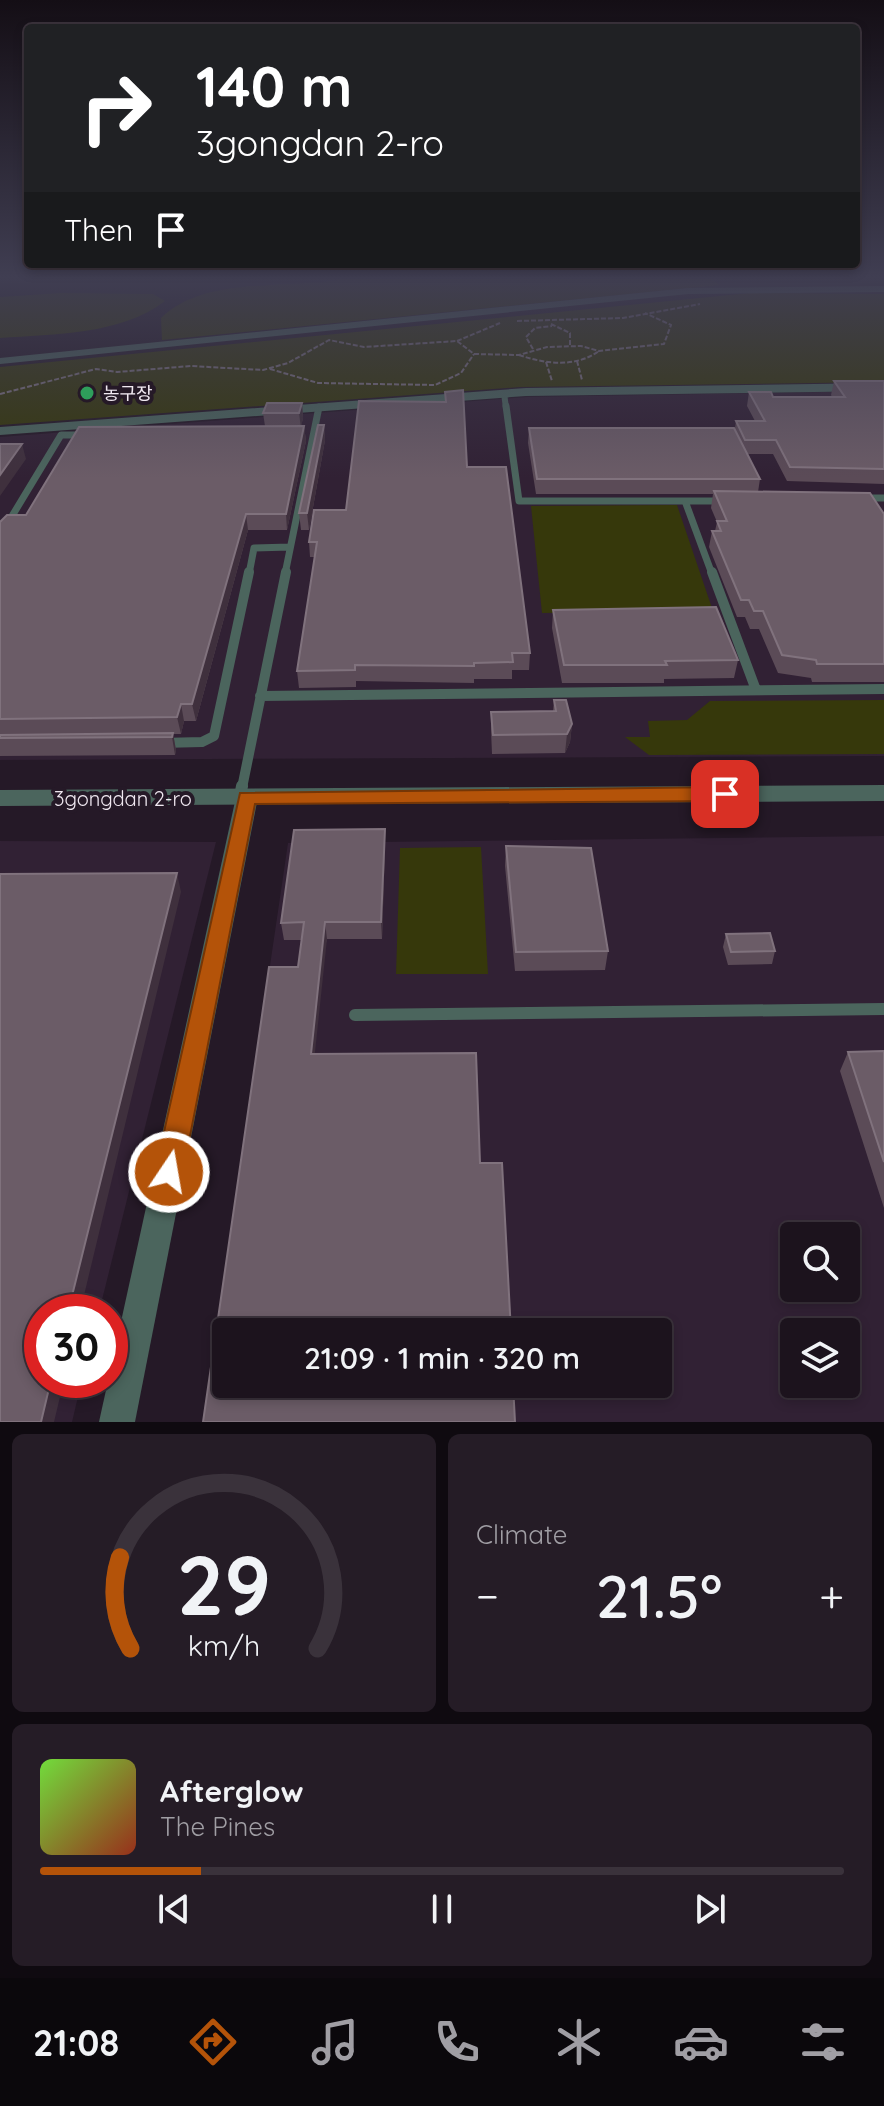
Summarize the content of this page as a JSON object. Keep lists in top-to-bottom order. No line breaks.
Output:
{"streets":{"street":["3gongdan 2-ro"]},"places":["농구장"],"page":{"turn":["140 m","3gongdan 2-ro"],"then":"Then","limit":"30","trip":"21:09 · 1 min · 320 m","tile":"Climate","heat":["−","21.5°","+"],"song":["Afterglow","The Pines"],"tabs":"21:08","gauge":["29","km/h"]}}
